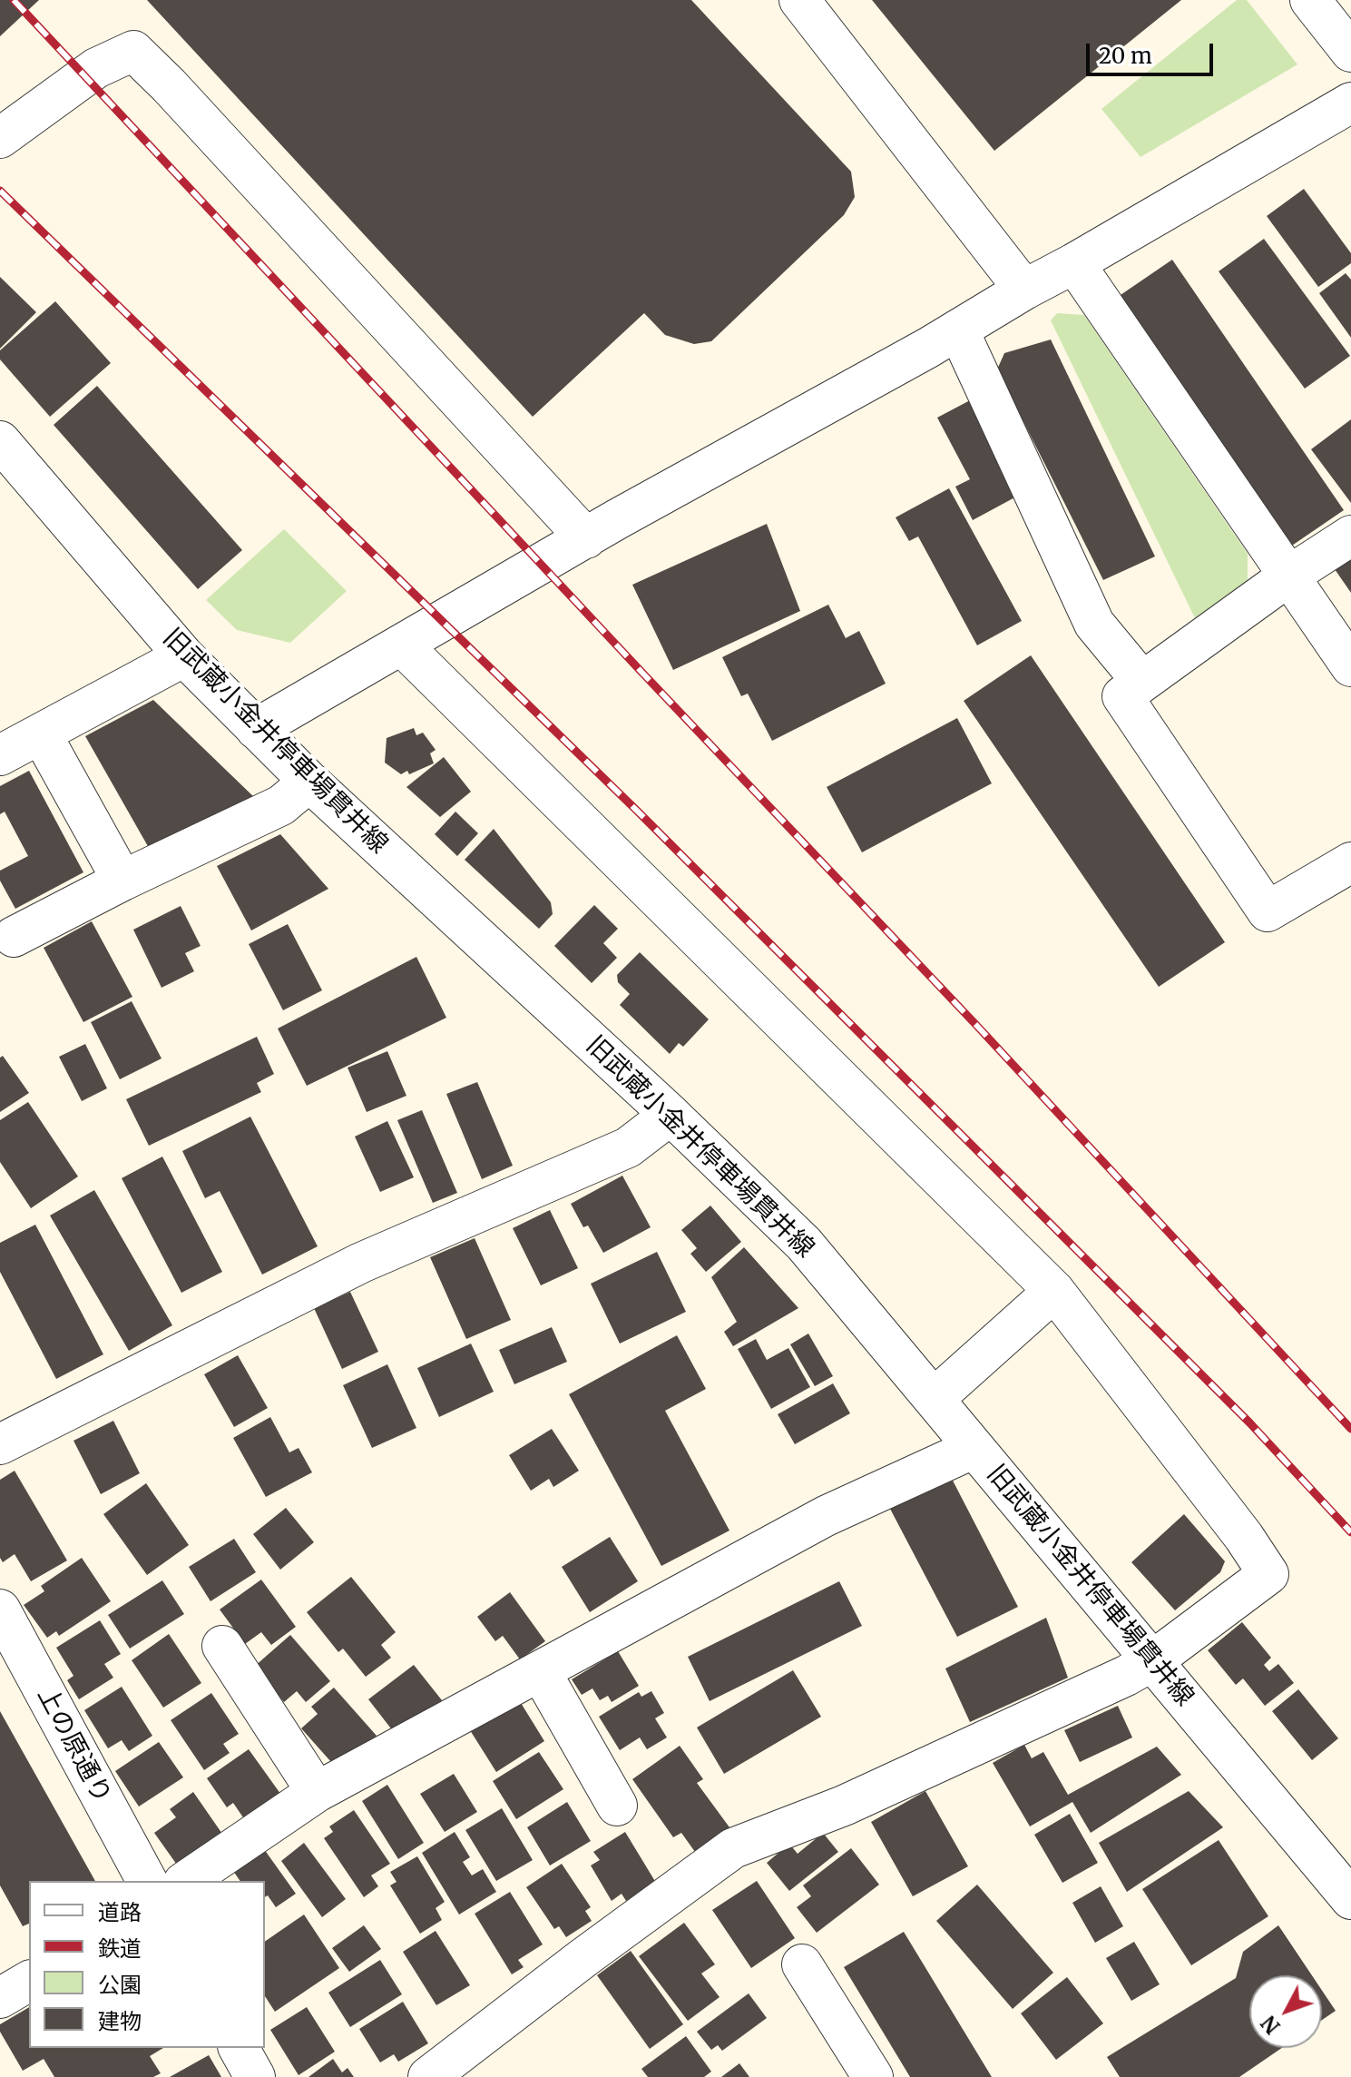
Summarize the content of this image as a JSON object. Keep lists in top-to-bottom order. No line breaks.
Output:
{"streets":{"street":["旧武蔵小金井停車場貫井線","上の原通り"]},"legend":["道路","鉄道","公園","建物"],"scale_bar":"20 m","north":"bottom left"}
